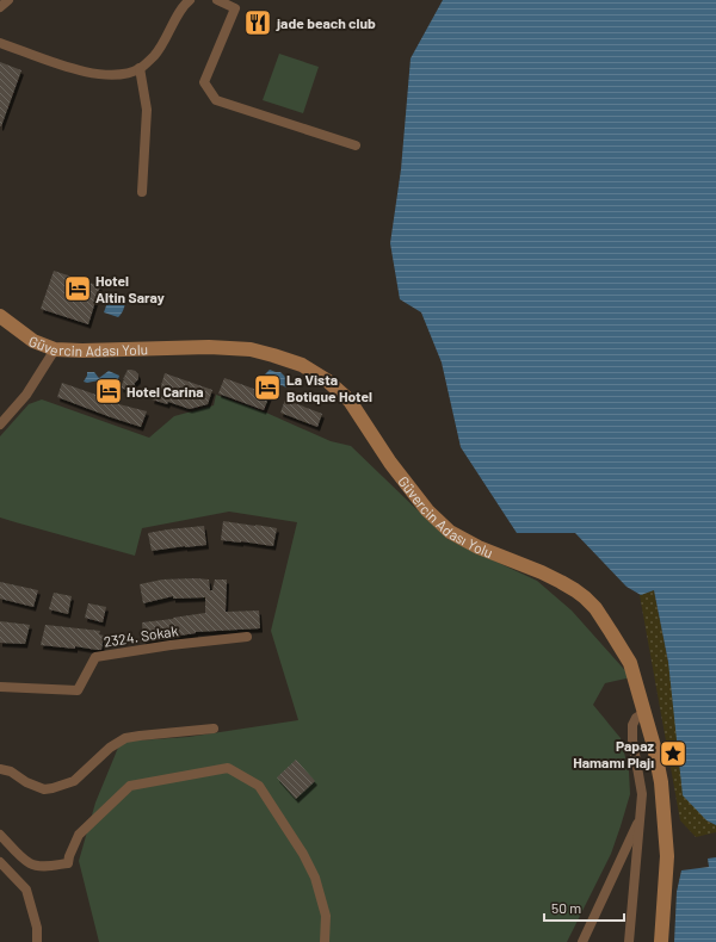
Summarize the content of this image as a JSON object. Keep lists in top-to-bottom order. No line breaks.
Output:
{"streets":{"main road":["Güvercin Adası Yolu"],"street":["2324. Sokak"]},"places":{"restaurant":["jade beach club"],"hotel":["Hotel Altin Saray","La Vista Botique Hotel","Hotel Carina"],"place":["Papaz Hamamı Plajı"]},"scale_bar":"50 m"}
